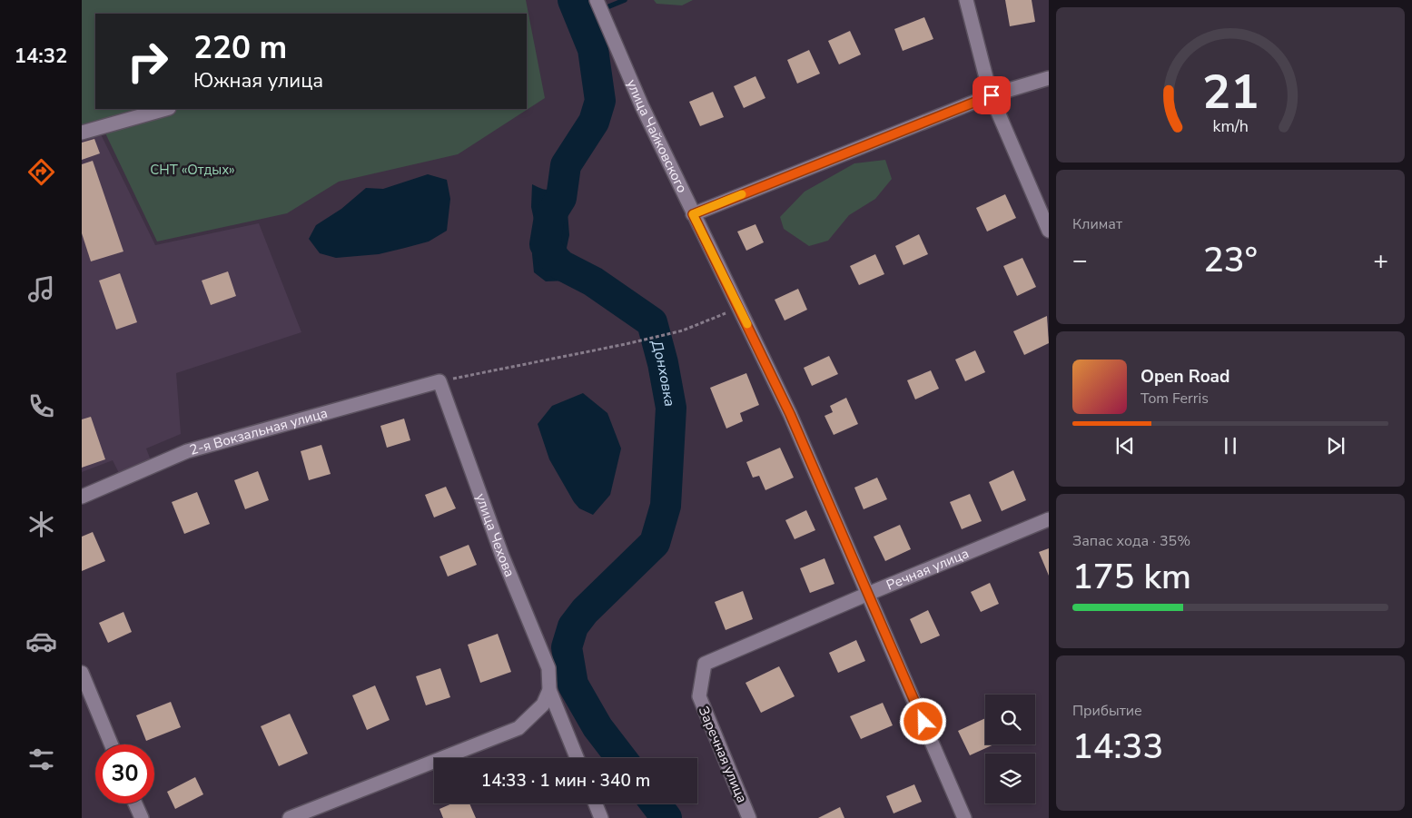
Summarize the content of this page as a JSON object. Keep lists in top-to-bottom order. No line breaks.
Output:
{"streets":{"street":["улица Чайковского","2-я Вокзальная улица","улица Чехова","Речная улица","Заречная улица"]},"crossings":[["улица Чайковского","Речная улица"],["2-я Вокзальная улица","улица Чехова"],["Речная улица","Заречная улица"]],"water":["Донховка"],"parks":["СНТ «Отдых»"],"page":{"tabs":"14:32","turn":["220 m","Южная улица"],"tile":["Климат",["Запас хода · 35%","175 km"],["Прибытие","14:33"]],"heat":["−","23°","+"],"song":["Open Road","Tom Ferris"],"limit":"30","trip":"14:33 · 1 мин · 340 m","gauge":["21","km/h"]}}
